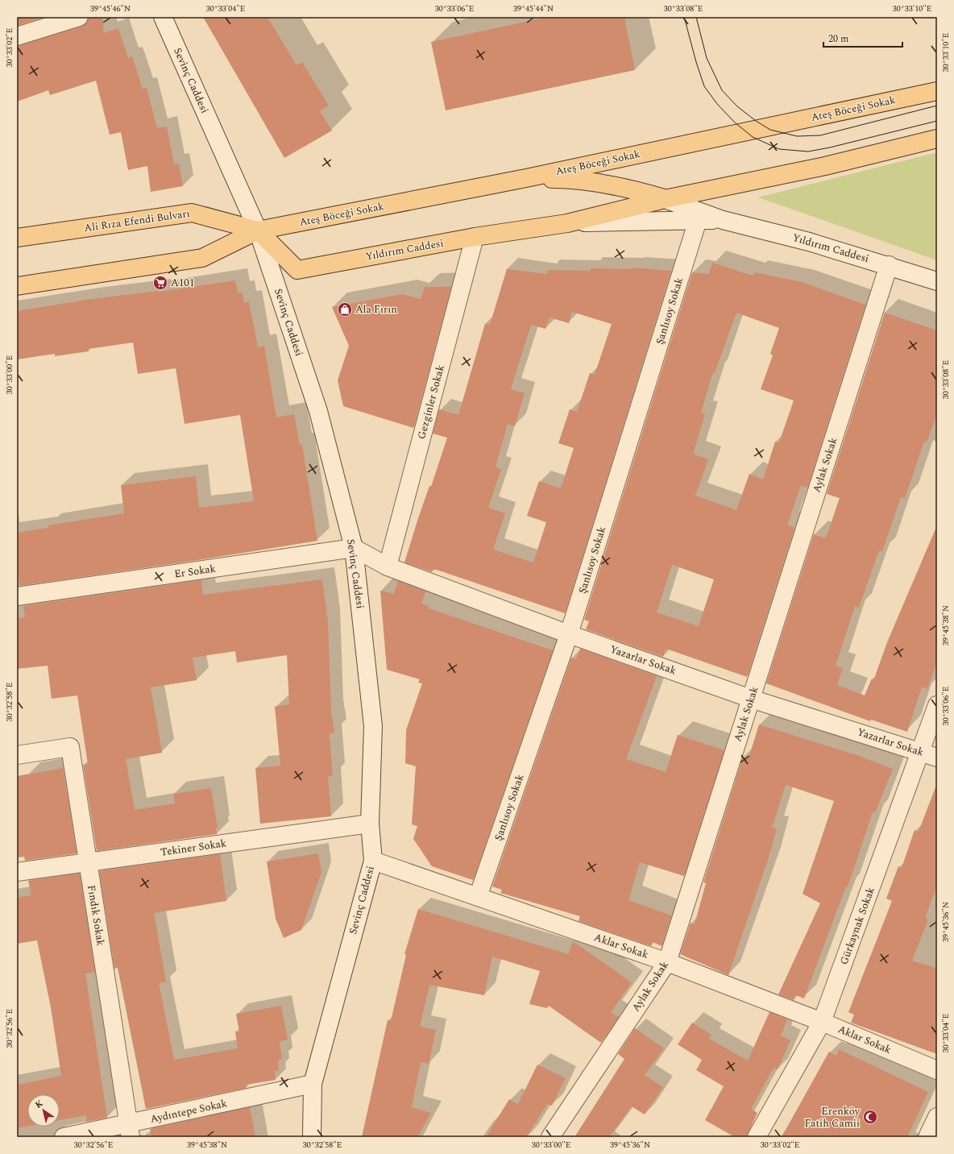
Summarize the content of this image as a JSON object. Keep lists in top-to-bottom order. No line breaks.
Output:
{"streets":{"main road":["Ateş Böceği Sokak","Ali Rıza Efendi Bulvarı","Yıldırım Caddesi"],"street":["Sevinç Caddesi","Şanlısoy Sokak","Gezginler Sokak","Aylak Sokak","Er Sokak","Yazarlar Sokak","Tekiner Sokak","Fındık Sokak","Gürkaynak Sokak","Aklar Sokak","Aydıntepe Sokak"]},"crossings":[["Sevinç Caddesi","Ateş Böceği Sokak"],["Sevinç Caddesi","Ali Rıza Efendi Bulvarı"],["Sevinç Caddesi","Yıldırım Caddesi"],["Sevinç Caddesi","Er Sokak"],["Sevinç Caddesi","Yazarlar Sokak"],["Sevinç Caddesi","Tekiner Sokak"],["Sevinç Caddesi","Aklar Sokak"],["Sevinç Caddesi","Aydıntepe Sokak"],["Ateş Böceği Sokak","Ali Rıza Efendi Bulvarı"],["Ateş Böceği Sokak","Yıldırım Caddesi"],["Ali Rıza Efendi Bulvarı","Yıldırım Caddesi"],["Yıldırım Caddesi","Gezginler Sokak"],["Yıldırım Caddesi","Aylak Sokak"],["Şanlısoy Sokak","Yazarlar Sokak"],["Şanlısoy Sokak","Aklar Sokak"],["Gezginler Sokak","Yazarlar Sokak"],["Aylak Sokak","Yazarlar Sokak"],["Aylak Sokak","Aklar Sokak"],["Er Sokak","Yazarlar Sokak"],["Yazarlar Sokak","Gürkaynak Sokak"],["Tekiner Sokak","Fındık Sokak"],["Fındık Sokak","Aydıntepe Sokak"],["Gürkaynak Sokak","Aklar Sokak"]],"places":{"supermarket":["A101"],"shop":["Ala Fırın"],"mosque":["Erenköy Fatih Camii"]},"scale_bar":"20 m","north":"top left","coordinates":["39°45'46\"N","30°33'04\"E","30°33'06\"E","39°45'44\"N","30°33'08\"E","30°33'10\"E","30°33'02\"E","30°33'00\"E","39°45'38\"N","30°32'58\"E","39°45'36\"N","30°32'56\"E"]}
